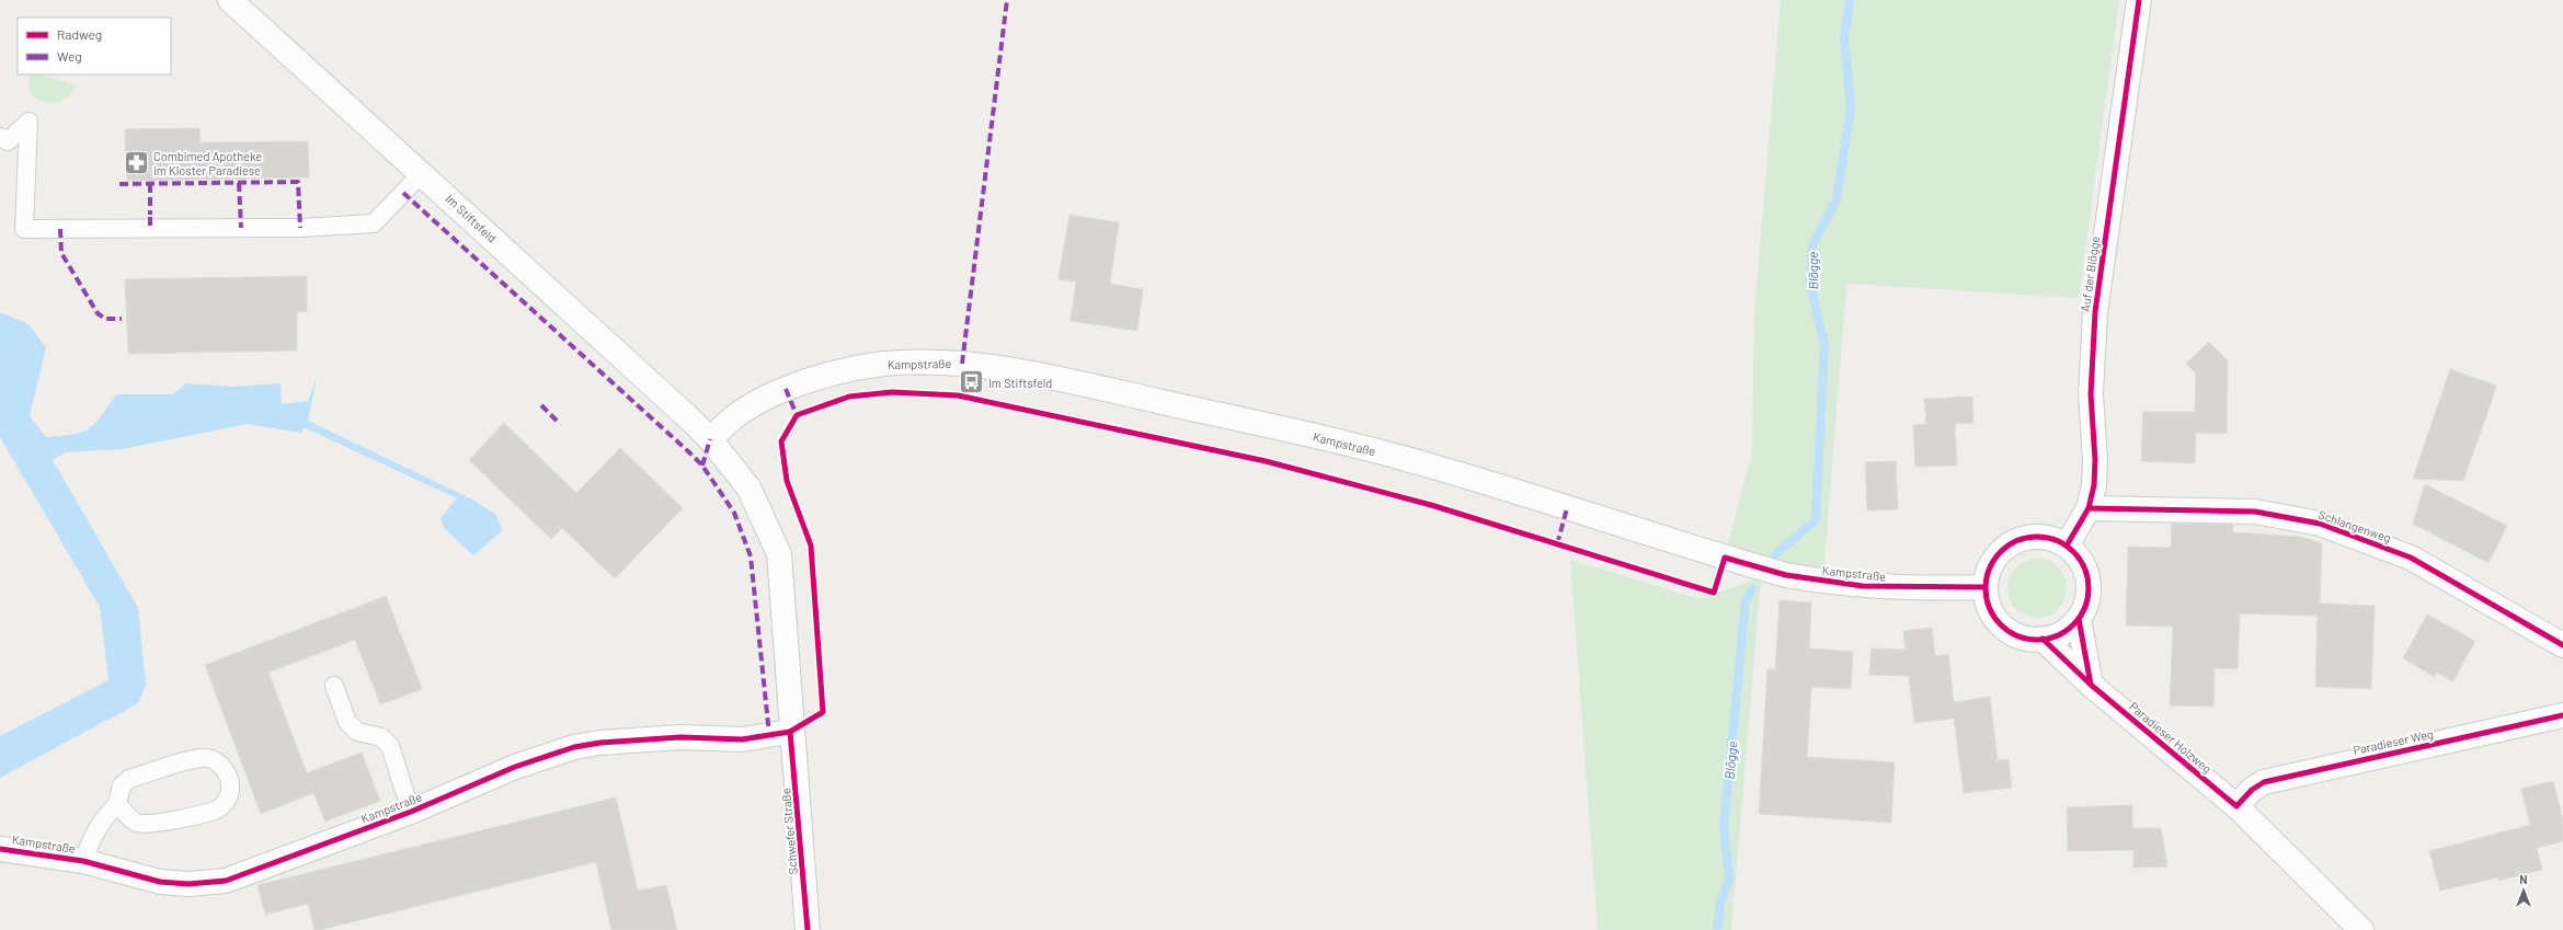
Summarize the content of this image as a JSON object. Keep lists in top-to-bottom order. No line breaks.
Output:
{"streets":{"street":["Im Stiftsfeld","Auf der Blögge","Kampstraße","Schlangenweg","Paradieser Holzweg","Paradieser Weg","Schwefer Straße"]},"crossings":[["Im Stiftsfeld","Kampstraße"],["Im Stiftsfeld","Schwefer Straße"],["Auf der Blögge","Kampstraße"],["Auf der Blögge","Schlangenweg"],["Auf der Blögge","Paradieser Holzweg"],["Kampstraße","Paradieser Holzweg"],["Kampstraße","Schwefer Straße"],["Paradieser Holzweg","Paradieser Weg"]],"water":["Blögge"],"places":{"pharmacy":["Combimed Apotheke im Kloster Paradiese"],"bus stop":["Im Stiftsfeld"]},"legend":["Radweg","Weg"],"north":"top"}
